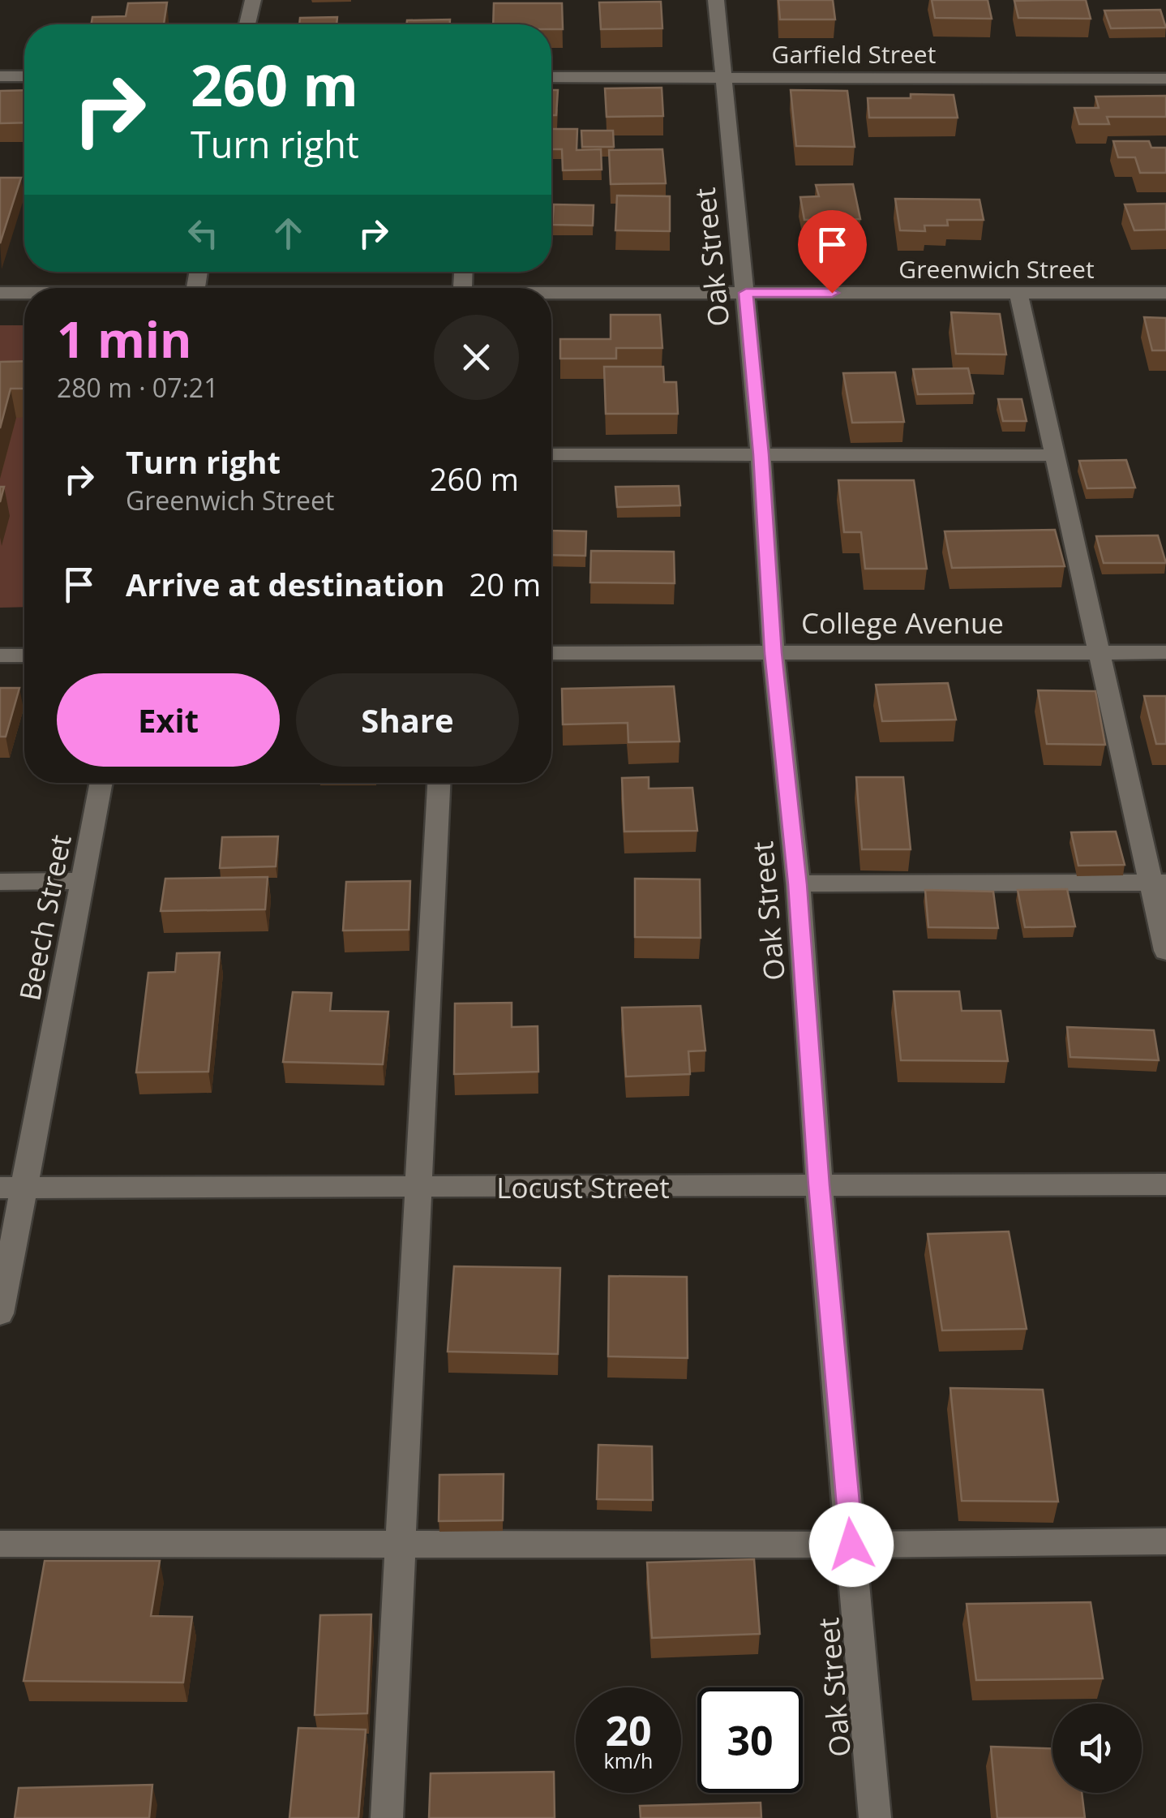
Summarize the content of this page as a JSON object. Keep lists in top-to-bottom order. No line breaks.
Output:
{"streets":{"street":["Garfield Street","Oak Street","Greenwich Street","College Avenue","Beech Street","Locust Street"]},"crossings":[["Garfield Street","Oak Street"],["Oak Street","Greenwich Street"],["Oak Street","College Avenue"],["Oak Street","Locust Street"],["Beech Street","Locust Street"]],"page":{"turn":["260 m","Turn right"],"heading":["1 min","280 m · 07:21"],"list":[{"name":"Turn right","note":"Greenwich Street","value":"260 m"},{"name":"Arrive at destination","value":"20 m"}],"buttons":["Exit","Share"],"speed":"20 km/h","limit":"30"}}
